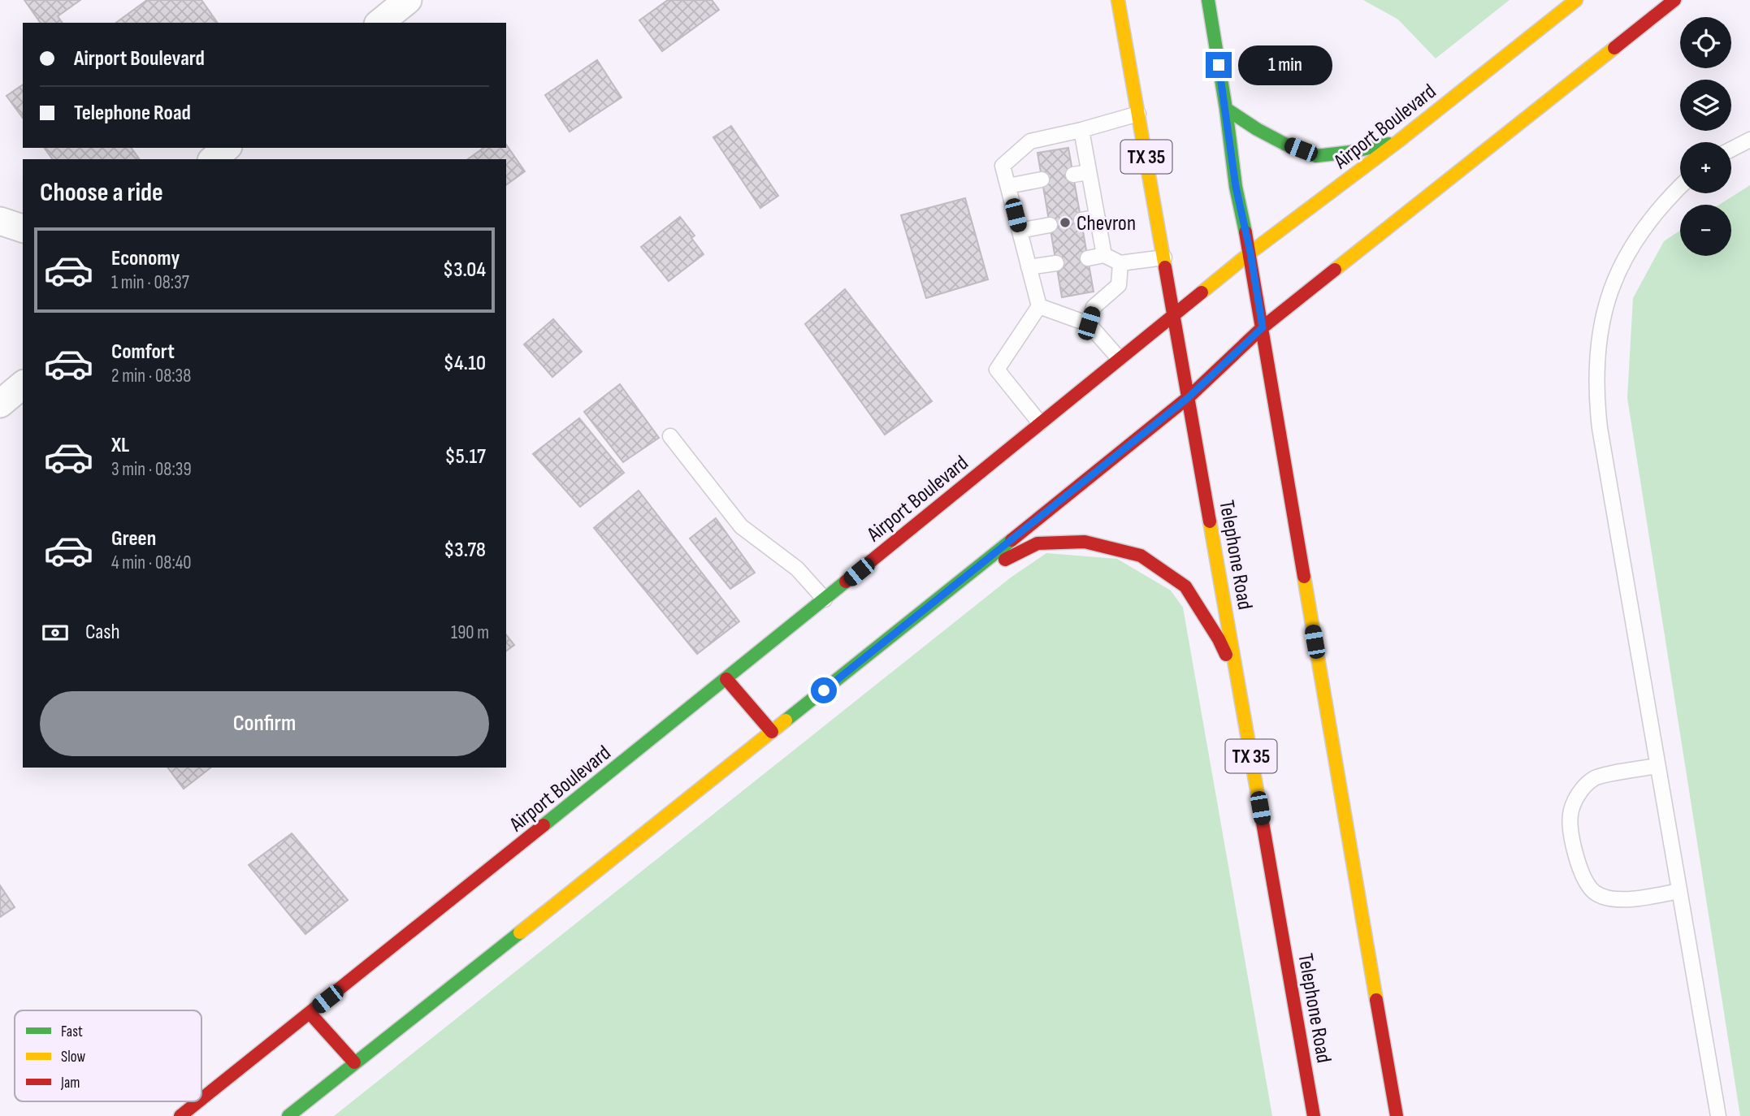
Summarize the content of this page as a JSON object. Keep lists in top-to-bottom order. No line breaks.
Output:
{"streets":{"main road":["Airport Boulevard","TX 35","Telephone Road"]},"crossings":[["Airport Boulevard","Telephone Road"]],"places":["Chevron"],"legend":["Fast","Slow","Jam"],"page":{"map_buttons":["+","−"],"banner":["Airport Boulevard","Telephone Road"],"bubble":"1 min","heading":"Choose a ride","list":[{"name":"Economy","note":"1 min · 08:37","value":"$3.04"},{"name":"Comfort","note":"2 min · 08:38","value":"$4.10"},{"name":"XL","note":"3 min · 08:39","value":"$5.17"},{"name":"Green","note":"4 min · 08:40","value":"$3.78"}],"pay":["Cash","190 m"],"buttons":"Confirm"}}
